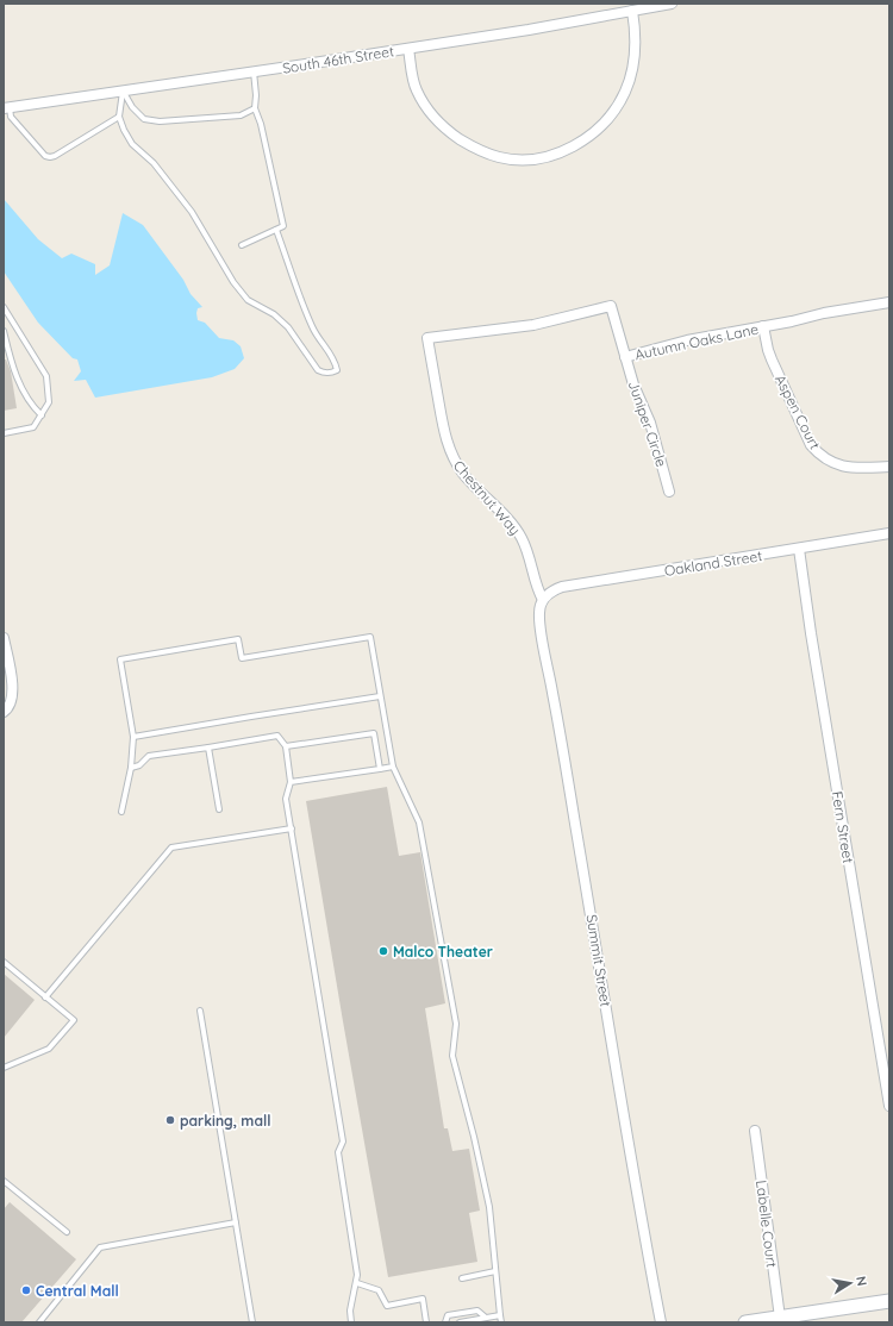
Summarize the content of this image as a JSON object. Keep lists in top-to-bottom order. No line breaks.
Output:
{"streets":{"street":["South 46th Street","Autumn Oaks Lane","Aspen Court","Juniper Circle","Chestnut Way","Oakland Street","Fern Street","Summit Street","Labelle Court"]},"crossings":[["Autumn Oaks Lane","Aspen Court"],["Autumn Oaks Lane","Juniper Circle"],["Autumn Oaks Lane","Chestnut Way"],["Chestnut Way","Oakland Street"],["Chestnut Way","Summit Street"],["Oakland Street","Fern Street"],["Oakland Street","Summit Street"]],"places":["Malco Theater","parking, mall","Central Mall"],"north":"right"}
